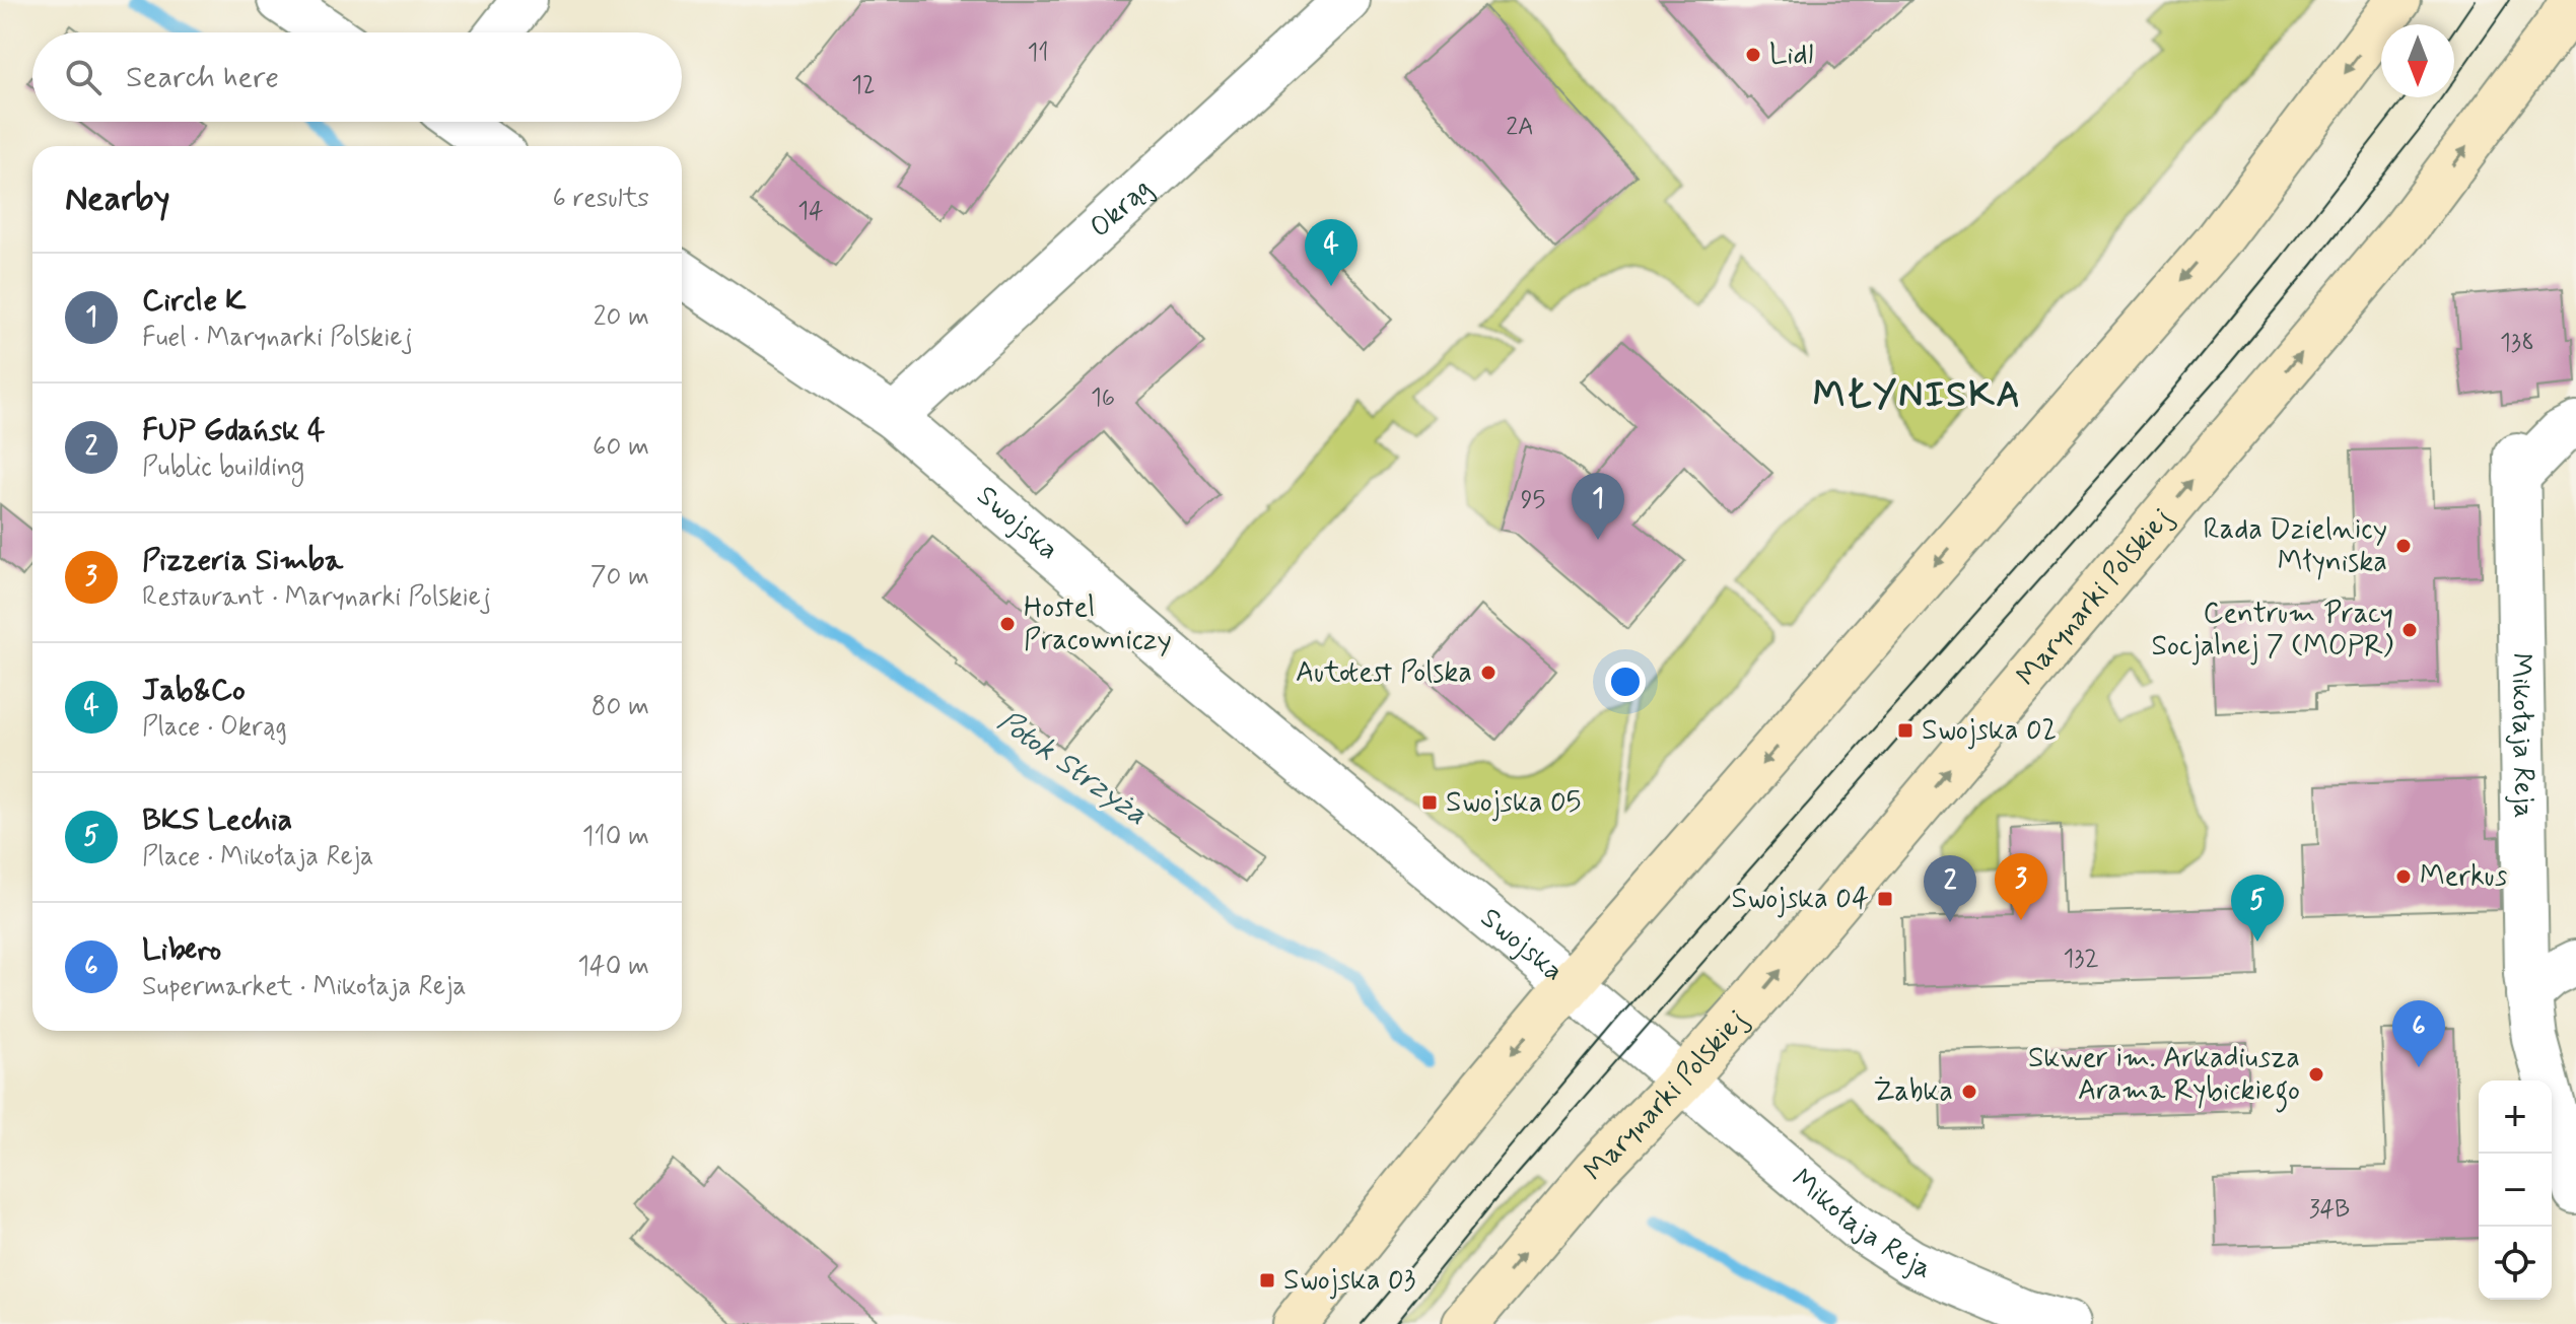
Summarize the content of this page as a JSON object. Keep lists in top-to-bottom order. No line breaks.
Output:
{"streets":{"main road":["Marynarki Polskiej"],"street":["Okrąg","Swojska","Mikołaja Reja"]},"crossings":[["Okrąg","Swojska"],["Swojska","Marynarki Polskiej"],["Swojska","Mikołaja Reja"],["Marynarki Polskiej","Mikołaja Reja"]],"districts":["MŁYNISKA"],"water":["Potok Strzyża"],"places":{"other":["Lidl","Rada Dzielnicy Młyniska","Hostel Pracowniczy","Centrum Pracy Socjalnej 7 (MOPR)","Autotest Polska","Merkus","Skwer im. Arkadiusza Arama Rybickiego","Żabka"],"transit":["Swojska 02","Swojska 05","Swojska 04","Swojska 03"]},"house_numbers":["11","12","2A","14","138","16","95","132","34B"],"north":"bottom","page":{"search":"Search here","heading":["Nearby","6 results"],"pins":["4","1","3","2","5","6"],"list":[{"mark":"1","name":"Circle K","note":"Fuel · Marynarki Polskiej","value":"20 m"},{"mark":"2","name":"FUP Gdańsk 4","note":"Public building","value":"60 m"},{"mark":"3","name":"Pizzeria Simba","note":"Restaurant · Marynarki Polskiej","value":"70 m"},{"mark":"4","name":"Jab&Co","note":"Place · Okrąg","value":"80 m"},{"mark":"5","name":"BKS Lechia","note":"Place · Mikołaja Reja","value":"110 m"},{"mark":"6","name":"Libero","note":"Supermarket · Mikołaja Reja","value":"140 m"}],"map_buttons":["+","−"]}}
